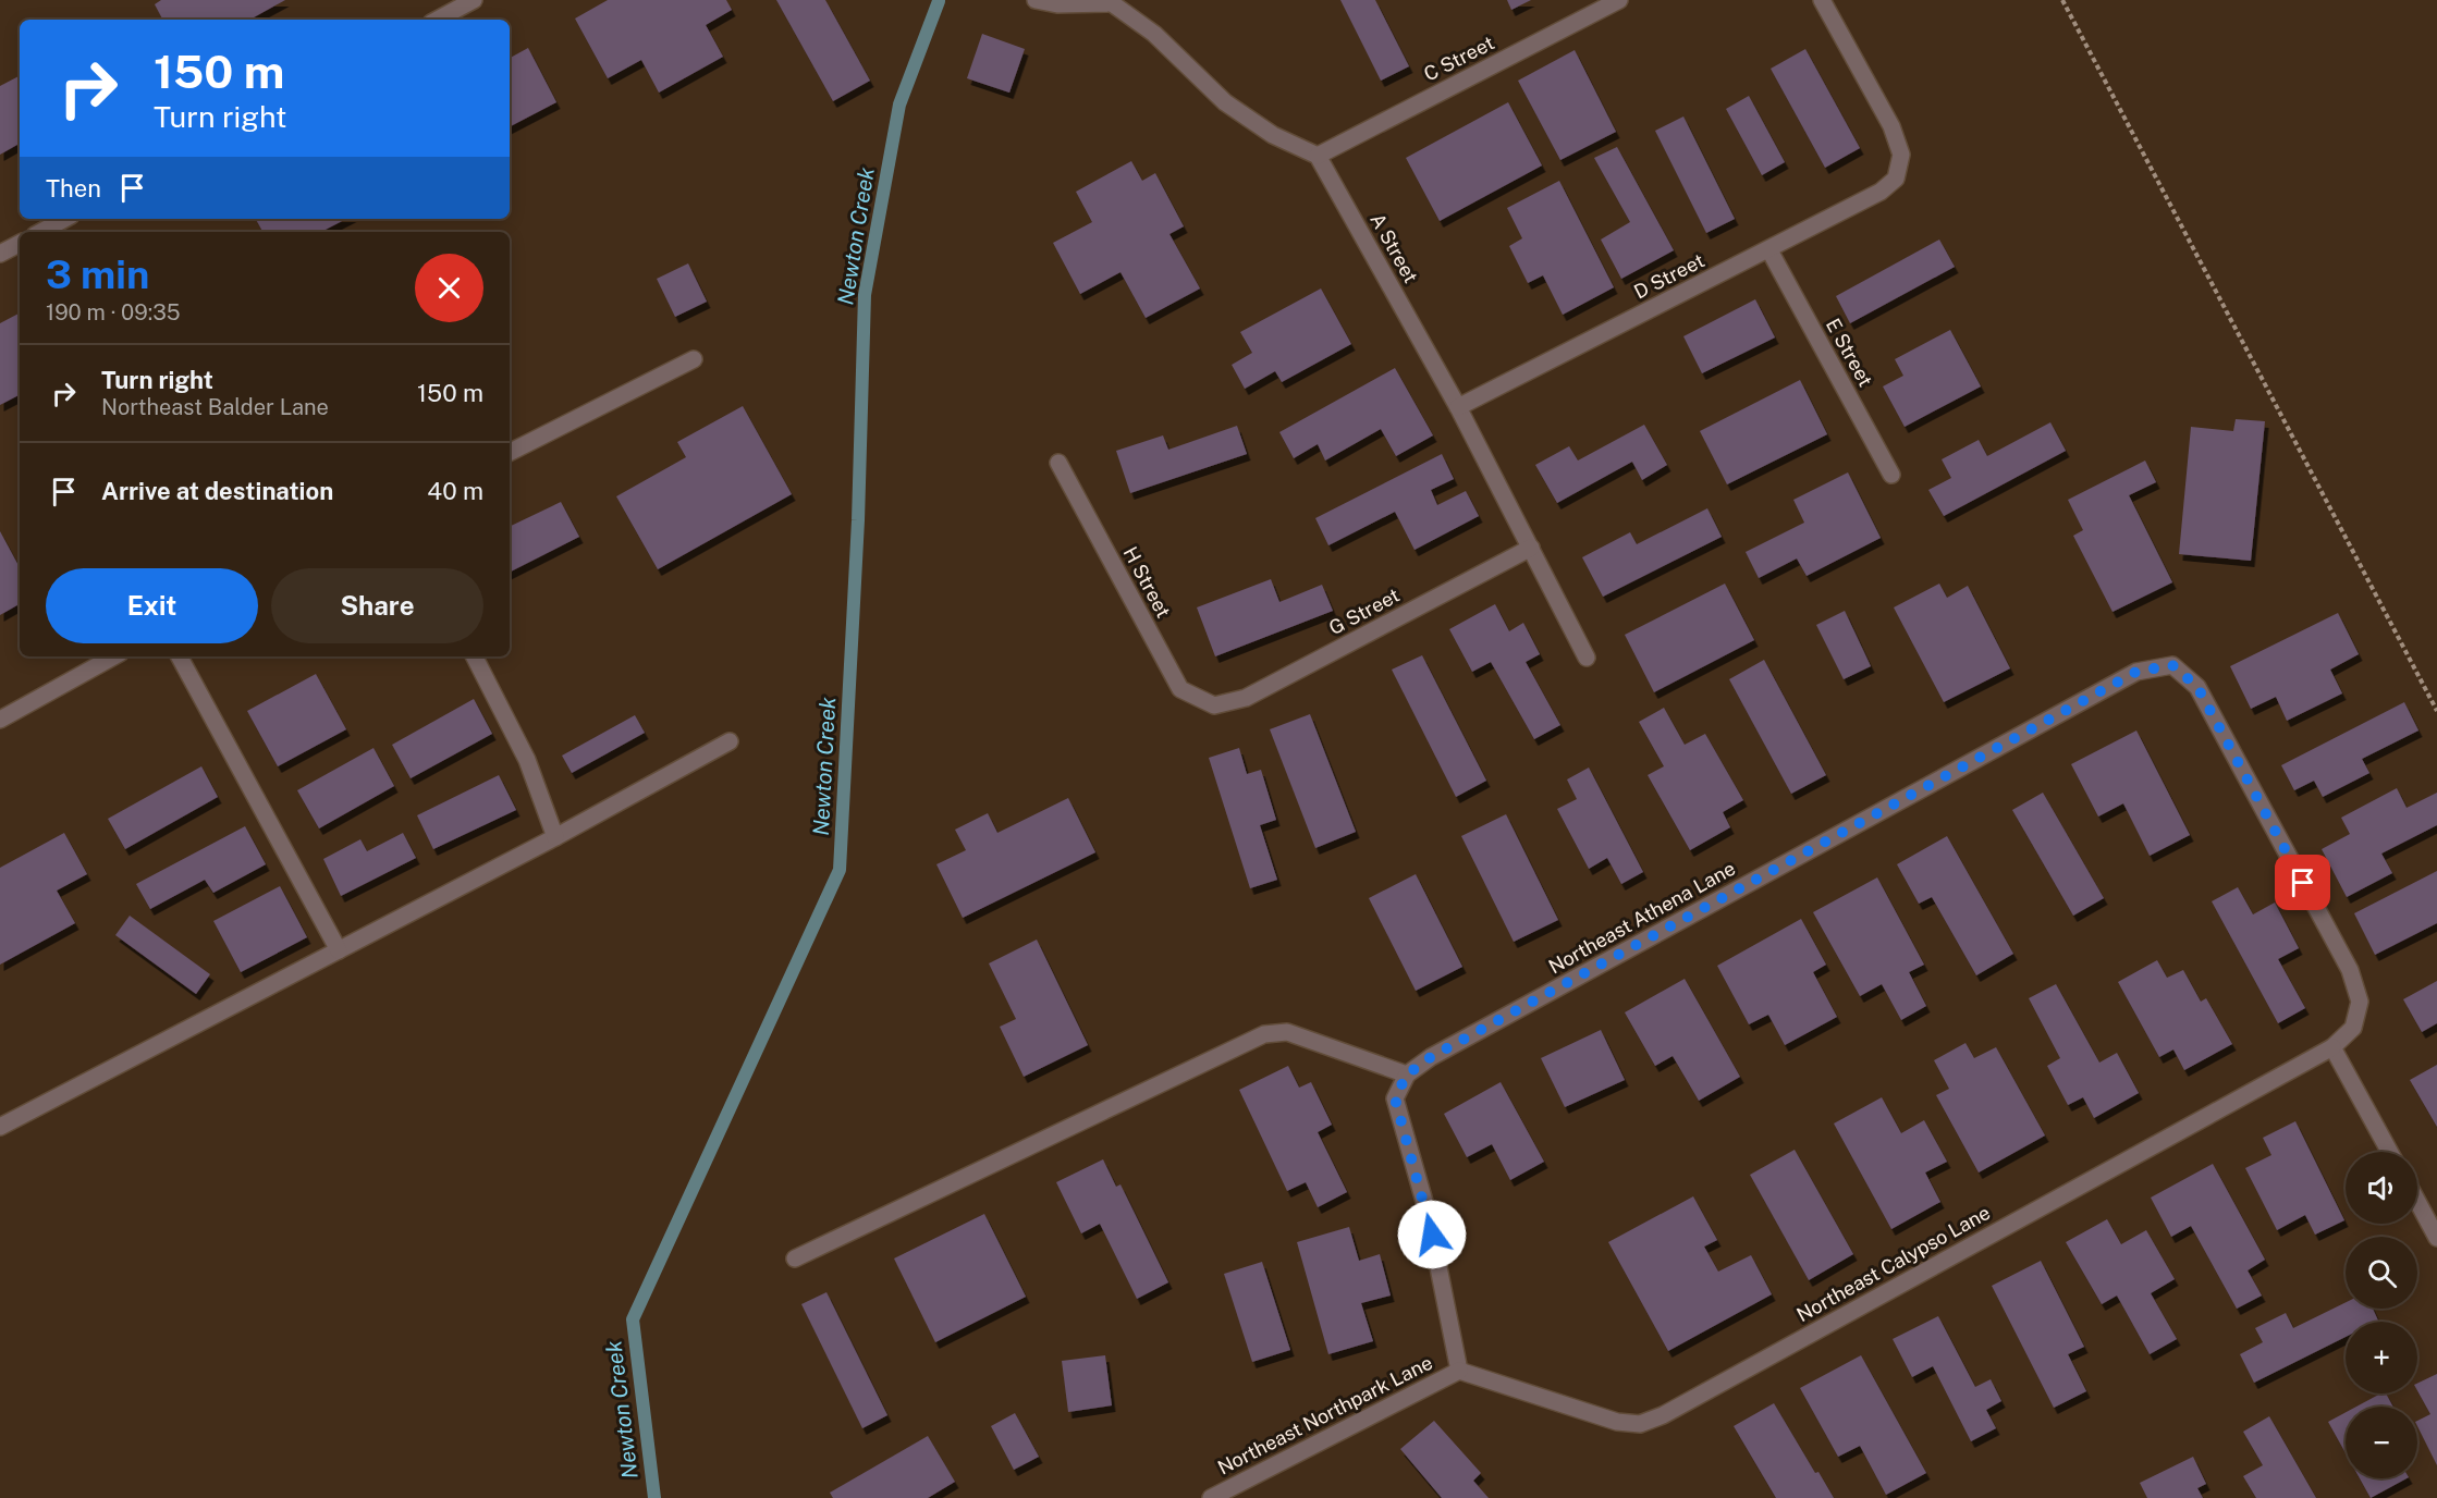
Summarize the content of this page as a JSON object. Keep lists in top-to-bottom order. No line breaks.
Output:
{"streets":{"street":["C Street","A Street","D Street","E Street","H Street","G Street","Northeast Athena Lane","Northeast Calypso Lane","Northeast Northpark Lane"]},"crossings":[["C Street","A Street"],["A Street","D Street"],["A Street","G Street"],["D Street","E Street"],["H Street","G Street"],["Northeast Athena Lane","Northeast Calypso Lane"],["Northeast Calypso Lane","Northeast Northpark Lane"]],"water":["Newton Creek"],"page":{"turn":["150 m","Turn right"],"then":"Then","heading":["3 min","190 m · 09:35"],"list":[{"name":"Turn right","note":"Northeast Balder Lane","value":"150 m"},{"name":"Arrive at destination","value":"40 m"}],"buttons":["Exit","Share"],"map_buttons":["+","−"]}}
